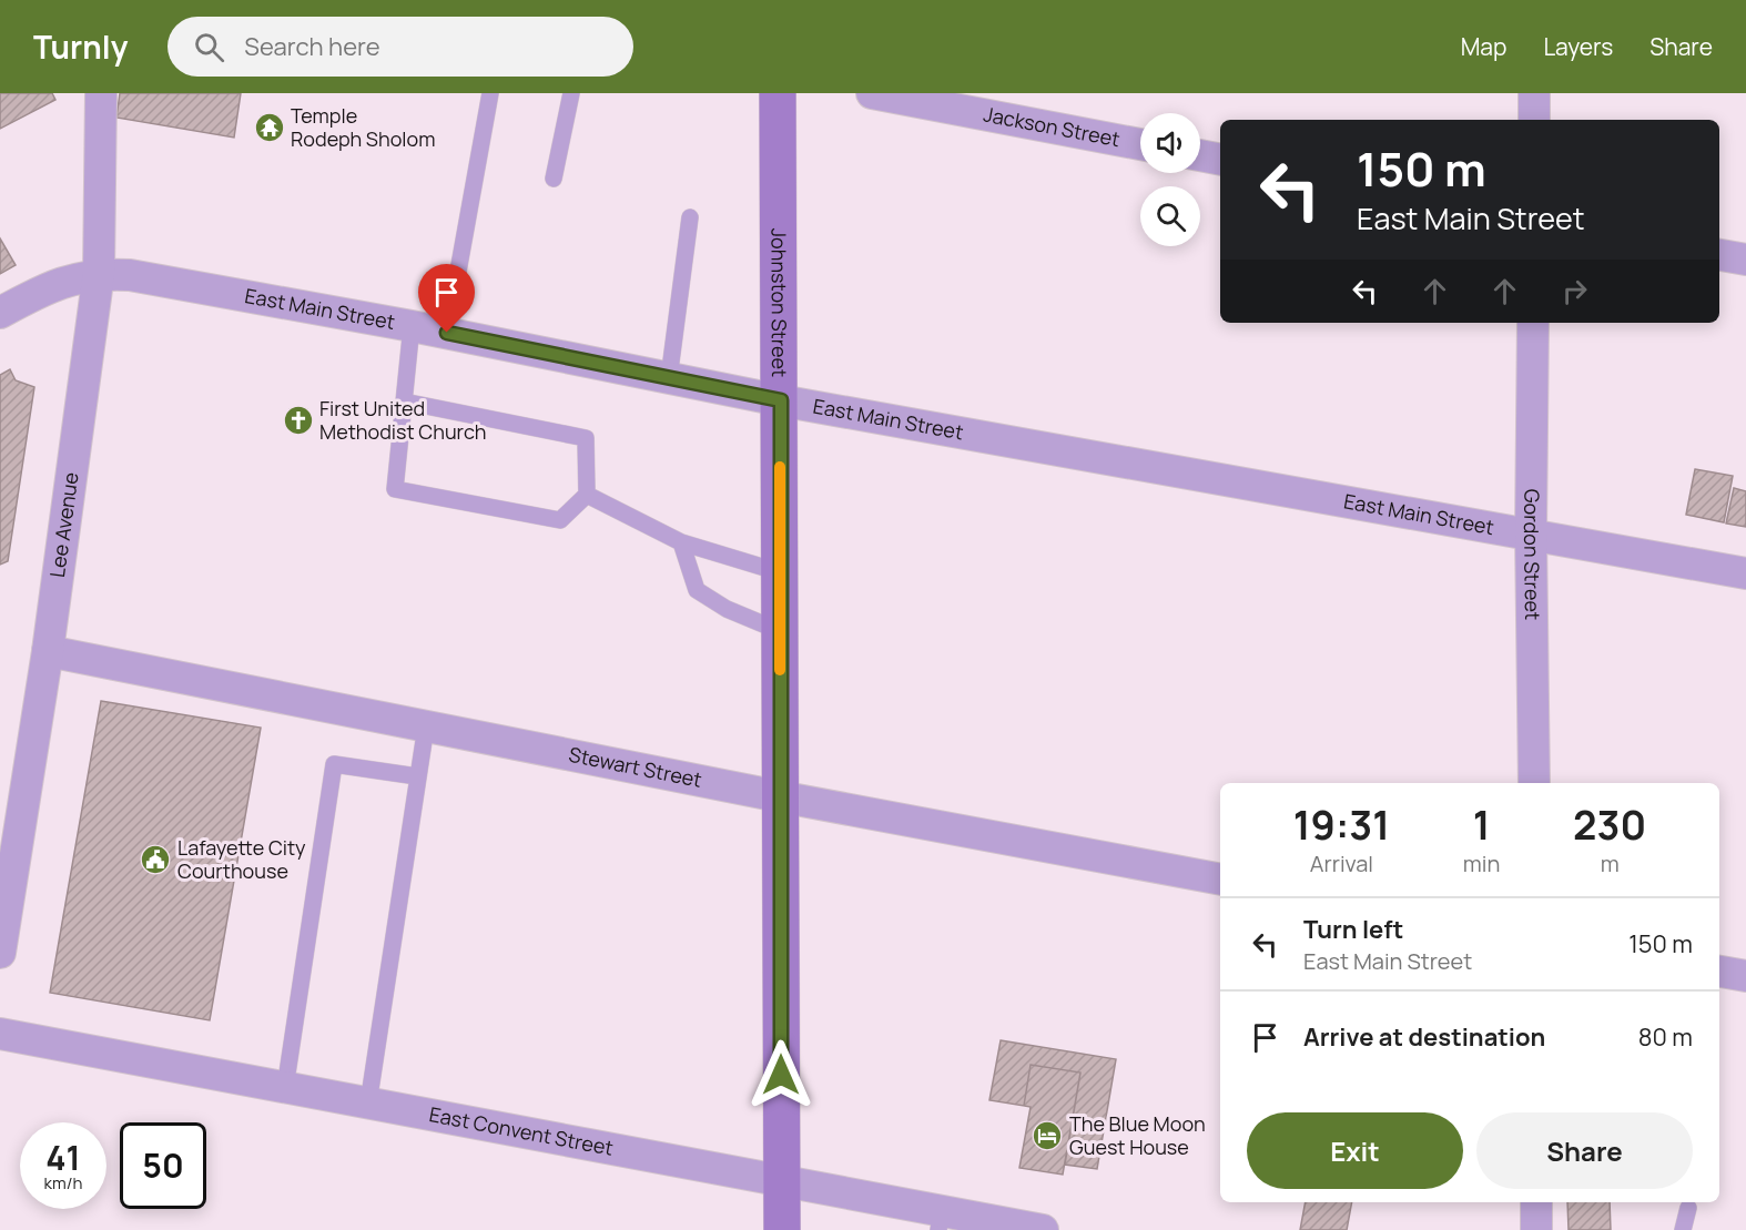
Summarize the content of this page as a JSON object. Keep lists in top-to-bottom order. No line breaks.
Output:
{"streets":{"main road":["Johnston Street"],"street":["Jackson Street","East Main Street","Lee Avenue","Gordon Street","Stewart Street","East Convent Street"]},"crossings":[["Johnston Street","East Main Street"],["Johnston Street","Stewart Street"],["Johnston Street","East Convent Street"],["East Main Street","Lee Avenue"],["East Main Street","Gordon Street"],["Lee Avenue","Stewart Street"]],"places":{"temple":["Temple Rodeph Sholom"],"church":["First United Methodist Church"],"public building":["Lafayette City Courthouse"],"hotel":["The Blue Moon Guest House"]},"page":{"header":"Turnly","search":"Search here","nav":["Map","Layers","Share"],"turn":["150 m","East Main Street"],"eta":["19:31","Arrival","1","min","230","m"],"list":[{"name":"Turn left","note":"East Main Street","value":"150 m"},{"name":"Arrive at destination","value":"80 m"}],"buttons":["Exit","Share"],"speed":"41 km/h","limit":"50"}}
